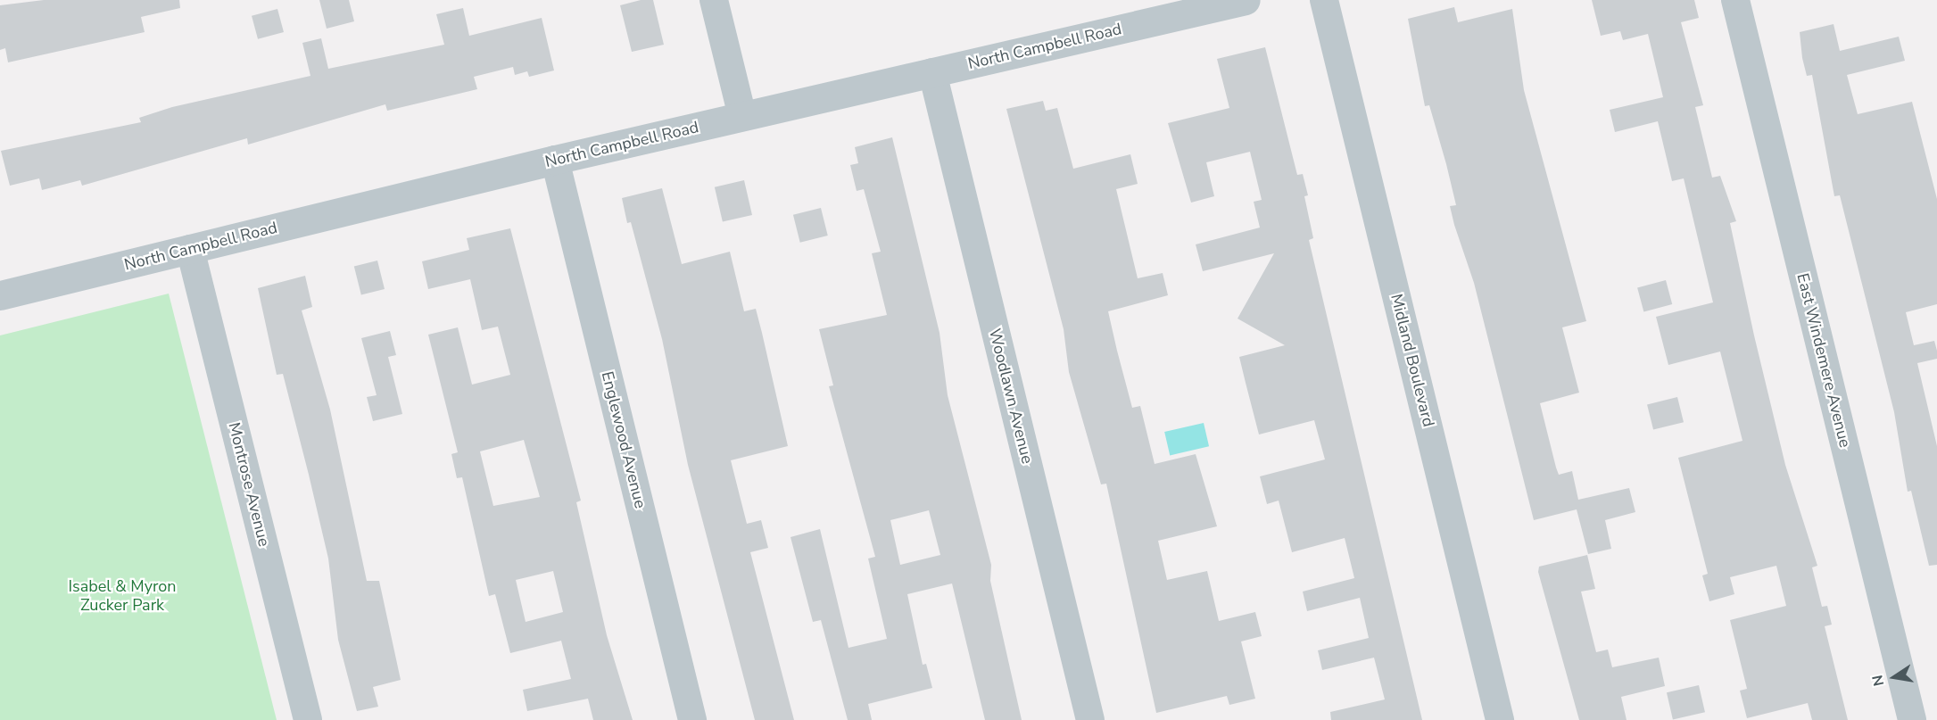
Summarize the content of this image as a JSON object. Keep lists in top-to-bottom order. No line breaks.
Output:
{"streets":{"street":["North Campbell Road","Midland Boulevard","East Windemere Avenue","Woodlawn Avenue","Englewood Avenue","Montrose Avenue"]},"crossings":[["North Campbell Road","Woodlawn Avenue"],["North Campbell Road","Englewood Avenue"],["North Campbell Road","Montrose Avenue"]],"parks":["Isabel & Myron Zucker Park"],"north":"left"}
